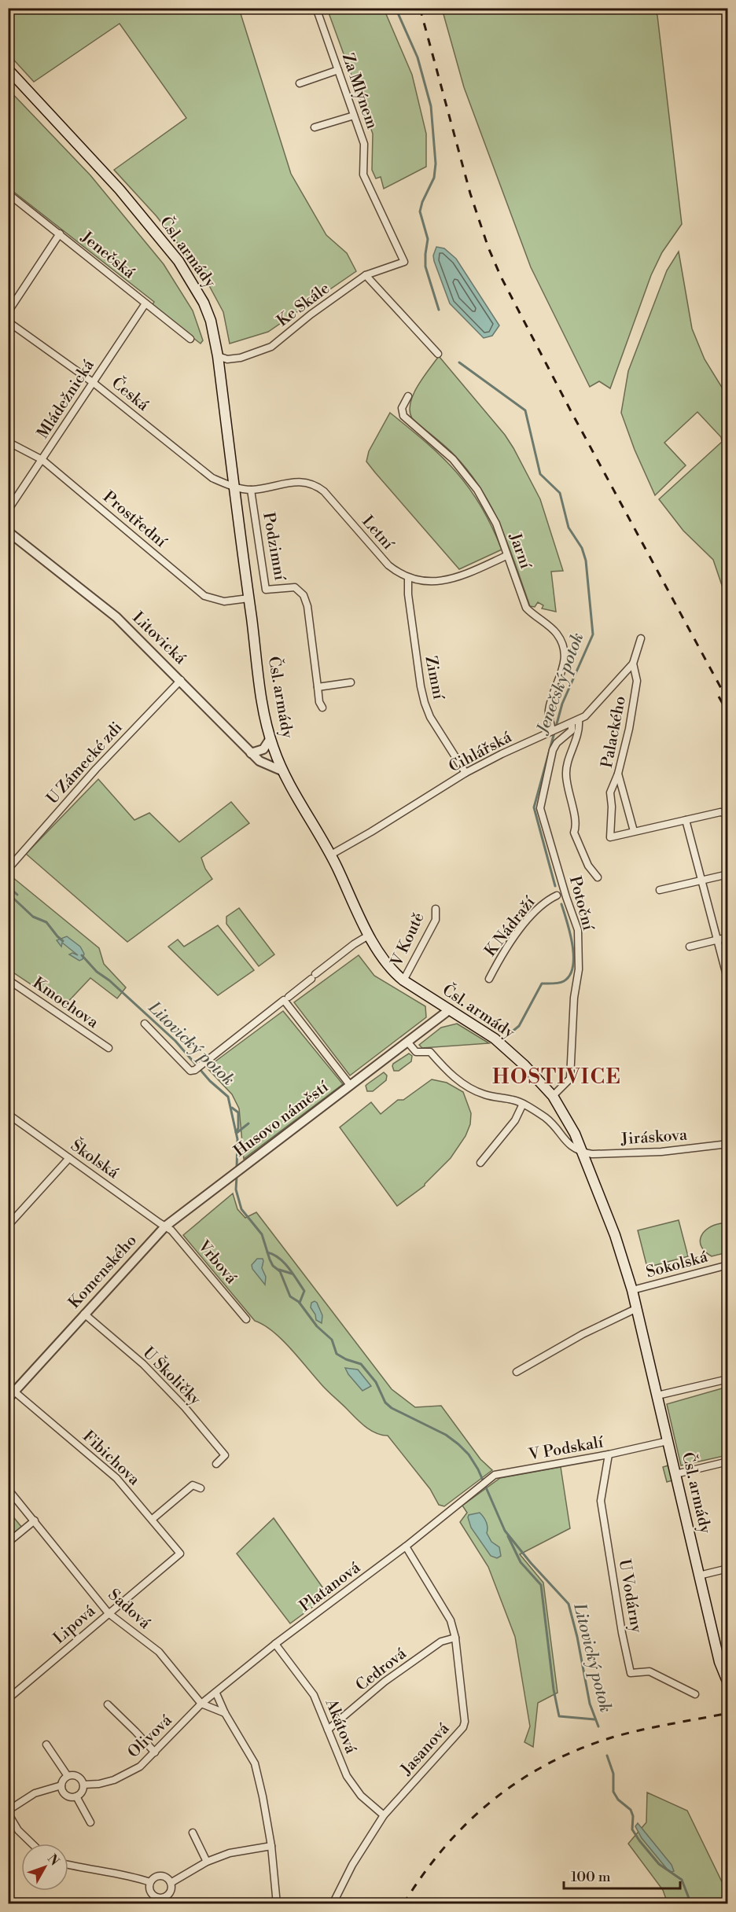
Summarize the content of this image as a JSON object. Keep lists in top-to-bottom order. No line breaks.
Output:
{"streets":{"main road":["Čsl. armády"],"street":["Za Mlýnem","Jenečská","Ke Skále","Česká","Mládežnická","Prostřední","Letní","Podzimní","Jarní","Litovická","Zimní","Palackého","Cihlářská","U Zámecké zdi","Potoční","K Nádraží","V Koutě","Kmochova","Husovo náměstí","Jiráskova","Školská","Vrbová","Sokolská","Komenského","U Školičky","V Podskalí","Fibichova","Platanová","U Vodárny","Sadová","Lipová","Cedrová","Akátová","Olivová","Jasanová"]},"crossings":[["Za Mlýnem","Ke Skále"],["Čsl. armády","Ke Skále"],["Čsl. armády","Česká"],["Čsl. armády","Prostřední"],["Čsl. armády","Letní"],["Čsl. armády","Litovická"],["Čsl. armády","Cihlářská"],["Čsl. armády","Potoční"],["Čsl. armády","V Koutě"],["Čsl. armády","Husovo náměstí"],["Čsl. armády","Jiráskova"],["Čsl. armády","Sokolská"],["Čsl. armády","V Podskalí"],["Jenečská","Mládežnická"],["Česká","Mládežnická"],["Česká","Letní"],["Mládežnická","Prostřední"],["Letní","Podzimní"],["Letní","Jarní"],["Letní","Zimní"],["Jarní","Cihlářská"],["Litovická","U Zámecké zdi"],["Zimní","Cihlářská"],["Palackého","Cihlářská"],["Cihlářská","Potoční"],["Husovo náměstí","Komenského"],["Školská","Vrbová"],["Školská","Komenského"],["Vrbová","Komenského"],["Komenského","U Školičky"],["Komenského","Fibichova"],["V Podskalí","Platanová"],["V Podskalí","U Vodárny"],["Fibichova","Lipová"],["Platanová","Sadová"],["Platanová","Akátová"],["Platanová","Olivová"],["Platanová","Jasanová"],["Sadová","Lipová"],["Sadová","Olivová"],["Cedrová","Akátová"],["Cedrová","Jasanová"],["Akátová","Jasanová"]],"districts":["HOSTIVICE"],"water":["Jenečský potok","Litovický potok"],"scale_bar":"100 m","north":"top right"}
